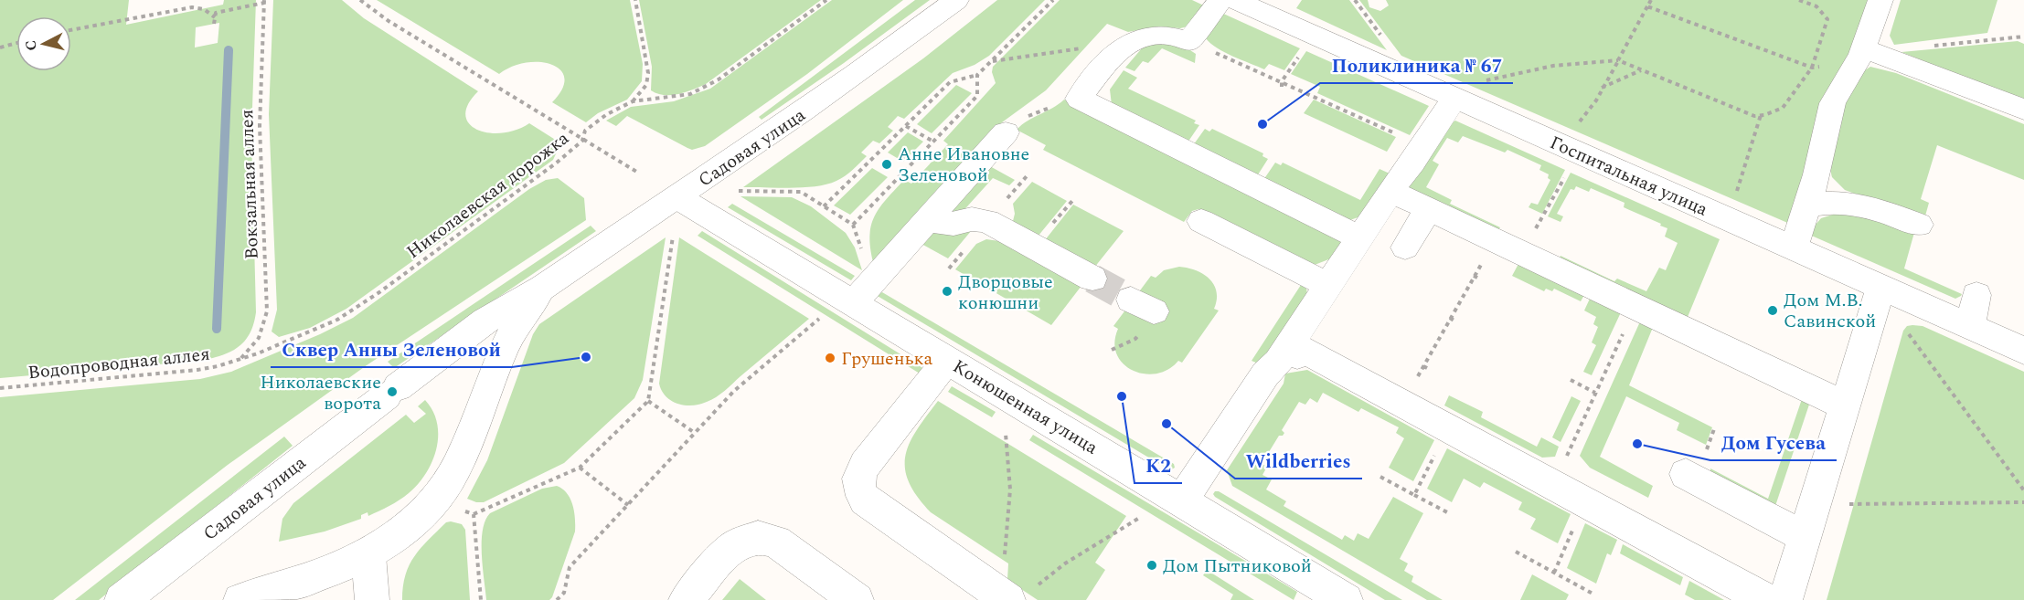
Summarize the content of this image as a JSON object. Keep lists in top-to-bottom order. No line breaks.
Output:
{"streets":{"street":["Садовая улица","Госпитальная улица","Конюшенная улица"],"path":["Вокзальная аллея","Николаевская дорожка","Водопроводная аллея"]},"crossings":[["Садовая улица","Конюшенная улица"],["Вокзальная аллея","Николаевская дорожка"],["Вокзальная аллея","Водопроводная аллея"],["Николаевская дорожка","Водопроводная аллея"]],"places":["Поликлиника № 67","Анне Ивановне Зеленовой","Дворцовые конюшни","Дом М.В. Савинской","Сквер Анны Зеленовой","Грушенька","Николаевские ворота","К2","Wildberries","Дом Гусева","Дом Пытниковой"],"north":"left"}
